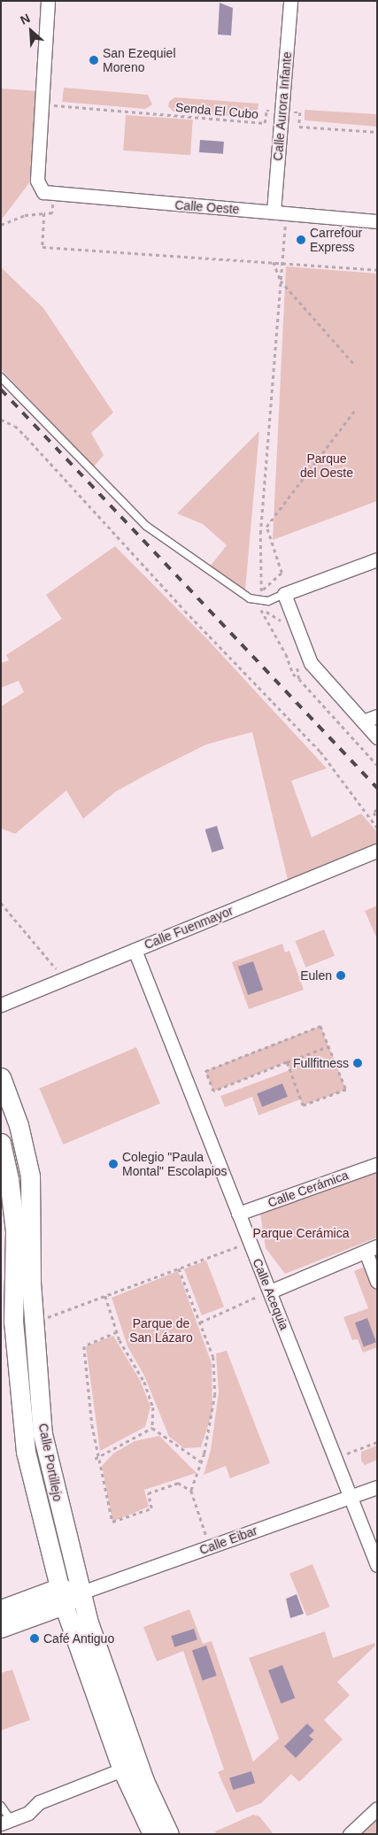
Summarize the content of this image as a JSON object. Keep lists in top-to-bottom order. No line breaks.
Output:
{"streets":{"main road":["Calle Portillejo"],"street":["Calle Aurora Infante","Calle Oeste","Calle Fuenmayor","Calle Cerámica","Calle Acequia","Calle Eibar"],"path":["Senda El Cubo"]},"crossings":[["Calle Aurora Infante","Senda El Cubo"],["Calle Aurora Infante","Calle Oeste"],["Senda El Cubo","Calle Oeste"],["Calle Fuenmayor","Calle Acequia"],["Calle Cerámica","Calle Acequia"],["Calle Acequia","Calle Eibar"],["Calle Portillejo","Calle Eibar"]],"parks":["Parque del Oeste","Parque Cerámica","Parque de San Lázaro"],"places":["San Ezequiel Moreno","Carrefour Express","Eulen","Fullfitness","Colegio \"Paula Montal\" Escolapios","Café Antiguo"],"north":"top left"}
